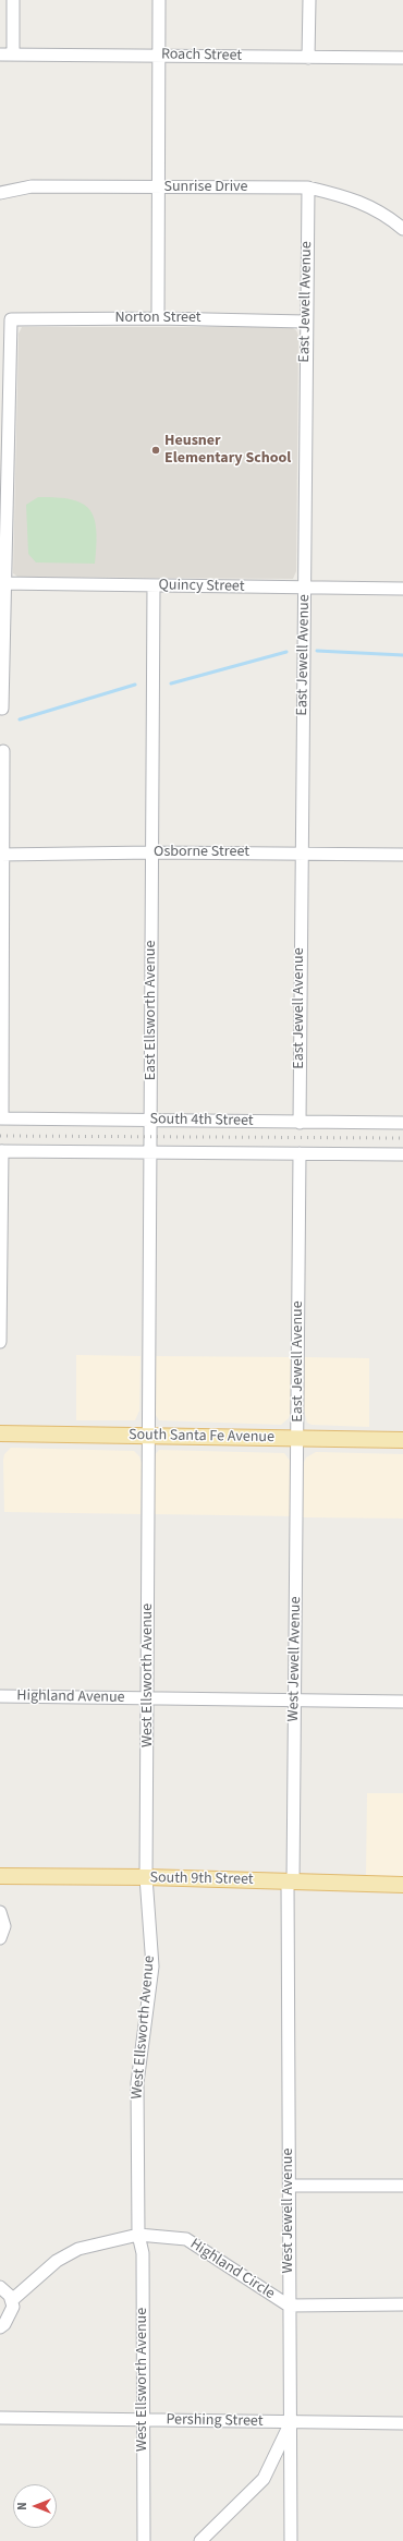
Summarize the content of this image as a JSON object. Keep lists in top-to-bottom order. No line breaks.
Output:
{"streets":{"main road":["South Santa Fe Avenue","South 9th Street"],"street":["Roach Street","Sunrise Drive","East Jewell Avenue","Norton Street","Quincy Street","Osborne Street","East Ellsworth Avenue","South 4th Street","West Jewell Avenue","West Ellsworth Avenue","Highland Avenue","Highland Circle","Pershing Street"]},"crossings":[["Sunrise Drive","East Jewell Avenue"],["East Jewell Avenue","Norton Street"],["East Jewell Avenue","Quincy Street"],["East Jewell Avenue","Osborne Street"],["East Jewell Avenue","South 4th Street"],["East Jewell Avenue","South Santa Fe Avenue"],["East Jewell Avenue","West Jewell Avenue"],["Norton Street","Quincy Street"],["Quincy Street","East Ellsworth Avenue"],["Osborne Street","East Ellsworth Avenue"],["East Ellsworth Avenue","South 4th Street"],["East Ellsworth Avenue","South Santa Fe Avenue"],["East Ellsworth Avenue","West Ellsworth Avenue"],["South Santa Fe Avenue","West Jewell Avenue"],["South Santa Fe Avenue","West Ellsworth Avenue"],["West Jewell Avenue","Highland Avenue"],["West Jewell Avenue","South 9th Street"],["West Jewell Avenue","Highland Circle"],["West Jewell Avenue","Pershing Street"],["West Ellsworth Avenue","Highland Avenue"],["West Ellsworth Avenue","South 9th Street"],["West Ellsworth Avenue","Highland Circle"],["West Ellsworth Avenue","Pershing Street"]],"places":["Heusner Elementary School"],"north":"left"}
